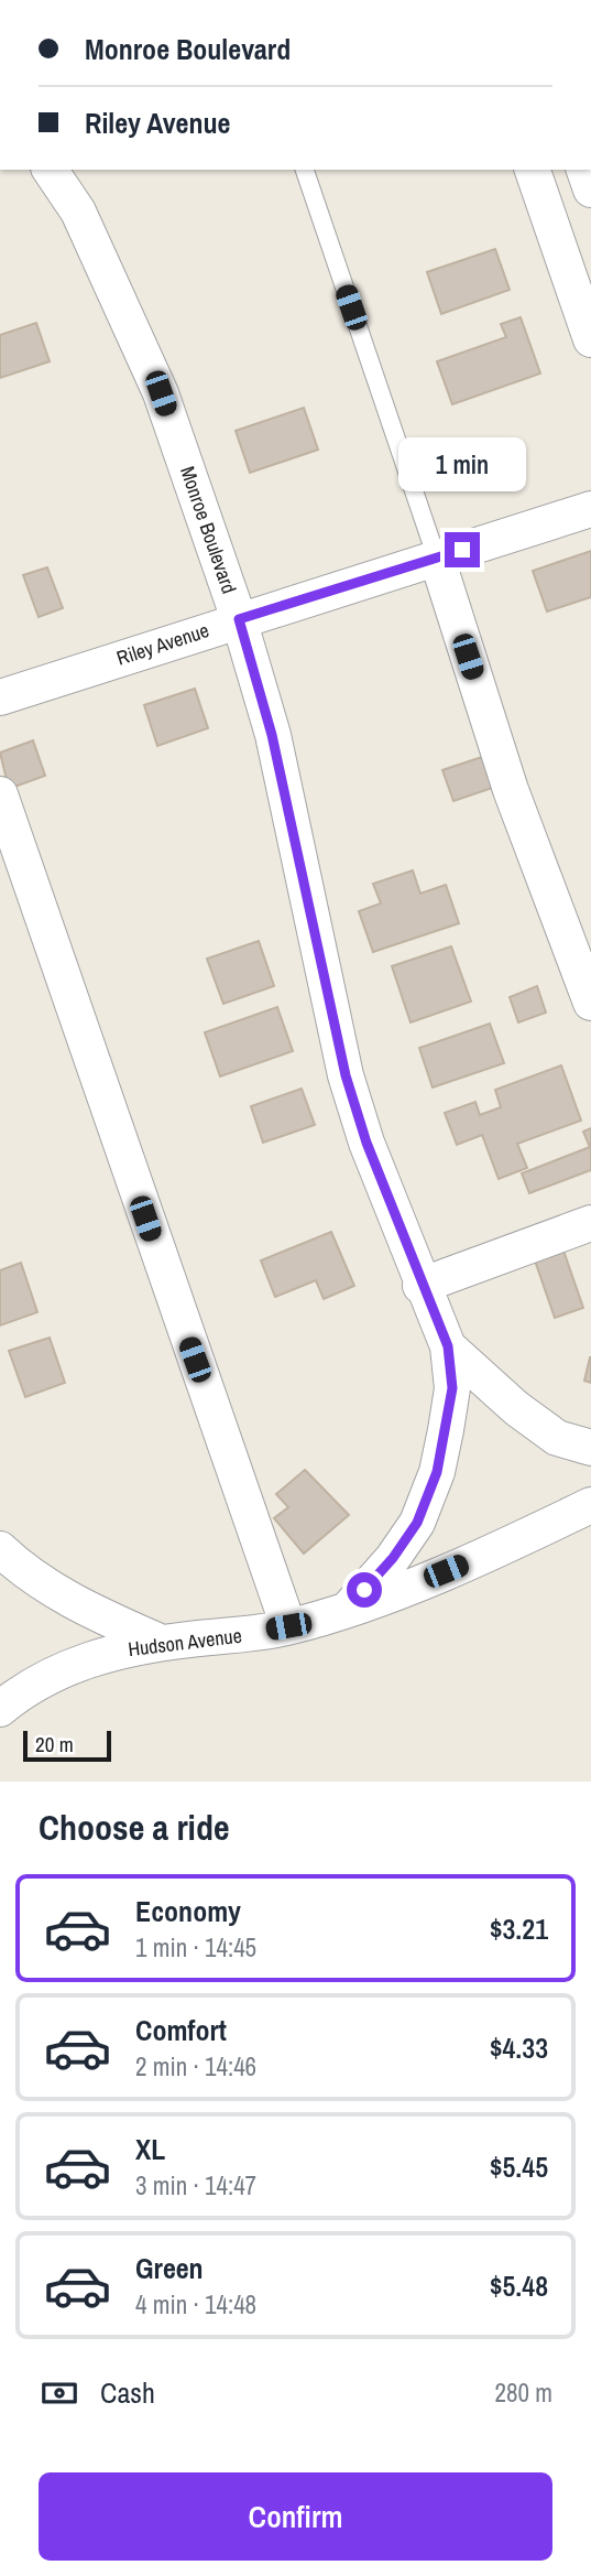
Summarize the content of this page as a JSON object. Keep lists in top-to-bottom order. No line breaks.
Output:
{"streets":{"street":["Monroe Boulevard","Riley Avenue","Hudson Avenue"]},"crossings":[["Monroe Boulevard","Riley Avenue"],["Monroe Boulevard","Hudson Avenue"]],"scale_bar":"20 m","page":{"banner":["Monroe Boulevard","Riley Avenue"],"bubble":"1 min","scale":"20 m","heading":"Choose a ride","list":[{"name":"Economy","note":"1 min · 14:45","value":"$3.21"},{"name":"Comfort","note":"2 min · 14:46","value":"$4.33"},{"name":"XL","note":"3 min · 14:47","value":"$5.45"},{"name":"Green","note":"4 min · 14:48","value":"$5.48"}],"pay":["Cash","280 m"],"buttons":"Confirm"}}
